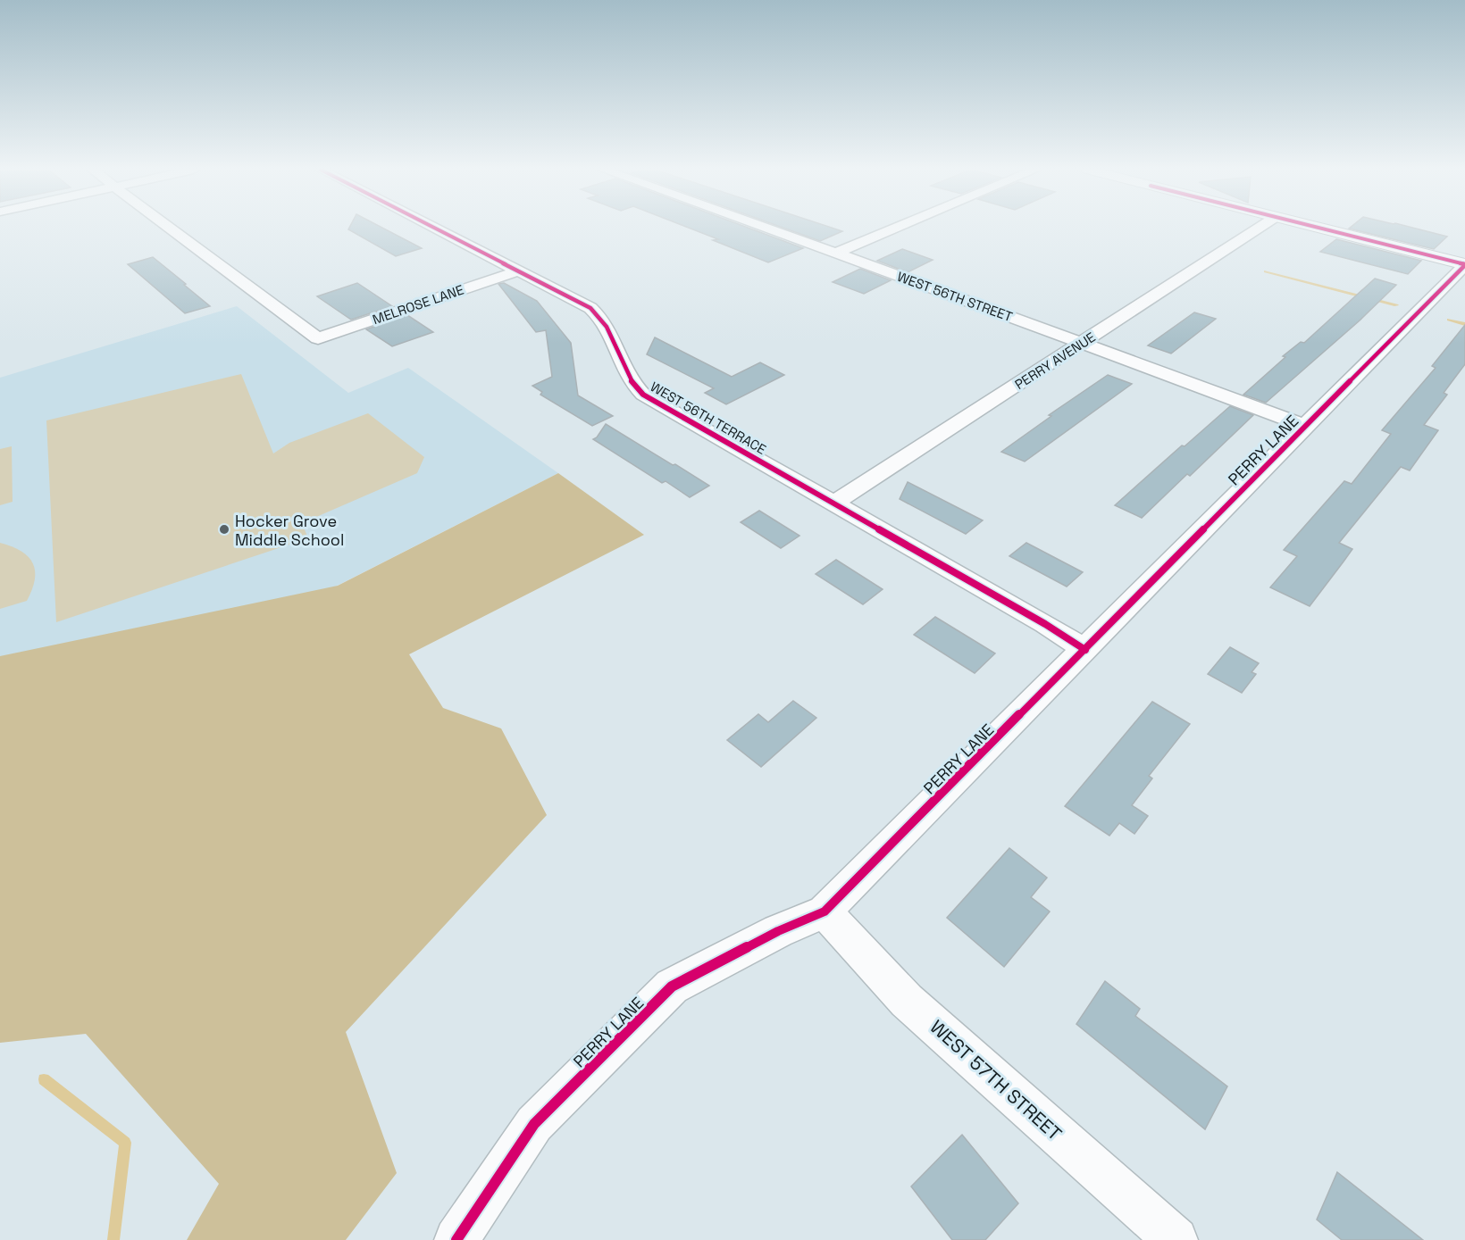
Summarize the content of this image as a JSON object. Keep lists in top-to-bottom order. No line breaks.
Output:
{"streets":{"street":["WEST 56TH STREET","MELROSE LANE","PERRY AVENUE","WEST 56TH TERRACE","PERRY LANE","WEST 57TH STREET"]},"crossings":[["WEST 56TH STREET","PERRY AVENUE"],["WEST 56TH STREET","PERRY LANE"],["MELROSE LANE","WEST 56TH TERRACE"],["PERRY AVENUE","WEST 56TH TERRACE"],["WEST 56TH TERRACE","PERRY LANE"],["PERRY LANE","WEST 57TH STREET"]],"places":["Hocker Grove Middle School"]}
